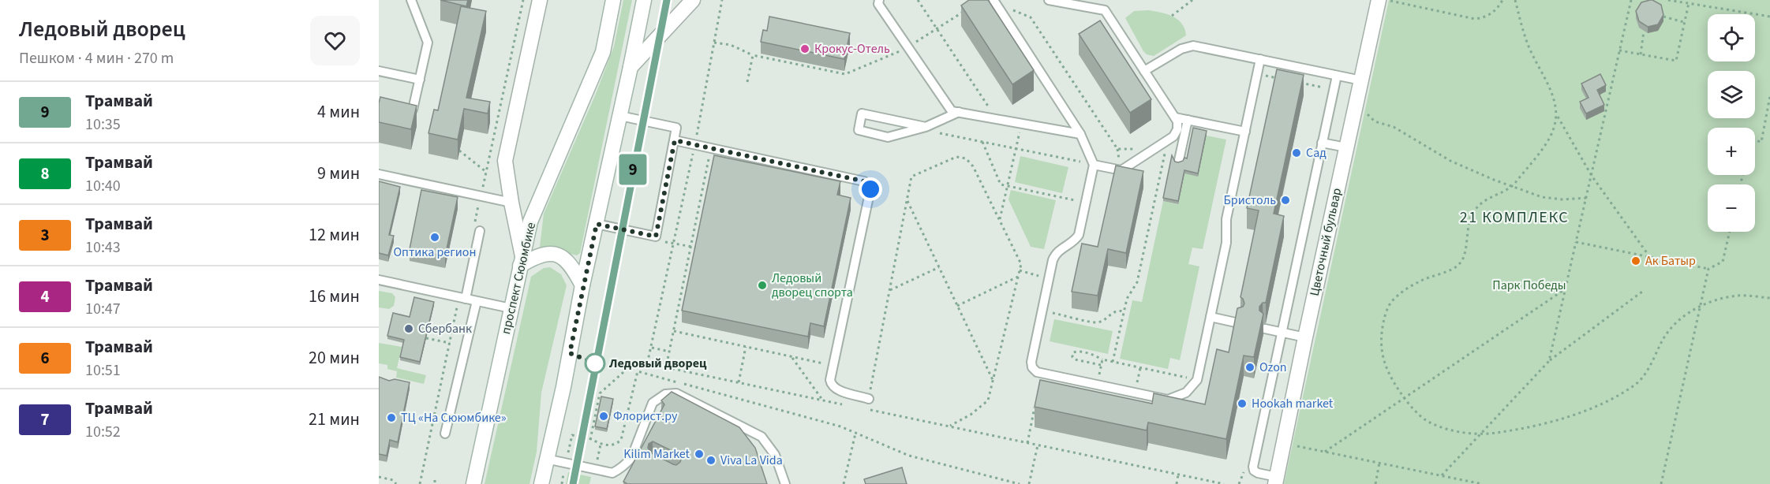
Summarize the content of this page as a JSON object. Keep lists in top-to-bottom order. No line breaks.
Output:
{"streets":{"main road":["Цветочный бульвар","проспект Сююмбике"]},"districts":["21 КОМПЛЕКС"],"parks":["Парк Победы"],"places":["Крокус-Отель","Сад","Бристоль","Оптика регион","Ак Батыр","Ледовый дворец спорта","Сбербанк","Ледовый дворец","Ozon","Hookah market","Флорист.ру","ТЦ «На Сююмбике»","Kilim Market","Viva La Vida"],"lines":["tram line 9"],"page":{"heading":["Ледовый дворец","Пешком · 4 мин · 270 m"],"on_map":"9","map_buttons":["+","−"],"list":[{"mark":"9","name":"Трамвай","note":"10:35","value":"4 мин"},{"mark":"8","name":"Трамвай","note":"10:40","value":"9 мин"},{"mark":"3","name":"Трамвай","note":"10:43","value":"12 мин"},{"mark":"4","name":"Трамвай","note":"10:47","value":"16 мин"},{"mark":"6","name":"Трамвай","note":"10:51","value":"20 мин"},{"mark":"7","name":"Трамвай","note":"10:52","value":"21 мин"}]}}
